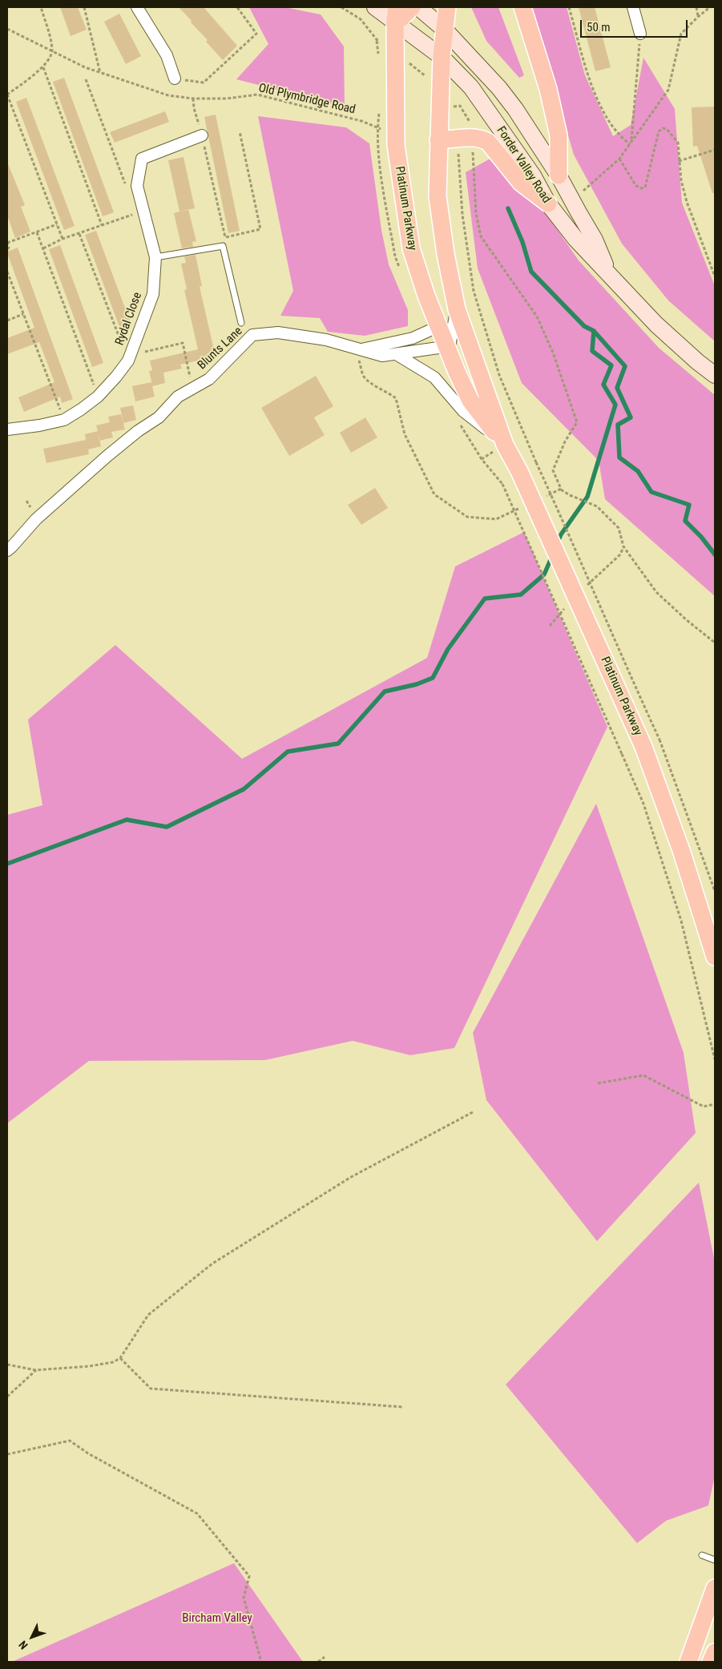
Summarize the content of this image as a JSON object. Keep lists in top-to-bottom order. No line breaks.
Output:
{"streets":{"main road":["Forder Valley Road","Platinum Parkway"],"street":["Rydal Close","Blunts Lane"],"path":["Old Plymbridge Road"]},"crossings":[["Old Plymbridge Road","Platinum Parkway"],["Forder Valley Road","Platinum Parkway"],["Platinum Parkway","Blunts Lane"]],"parks":["Bircham Valley"],"scale_bar":"50 m","north":"bottom left"}
